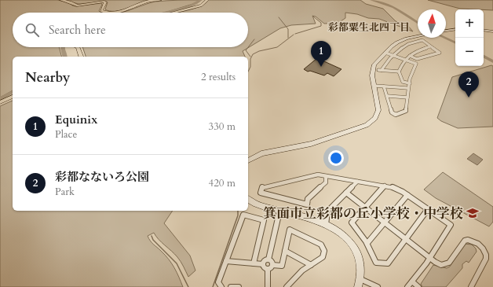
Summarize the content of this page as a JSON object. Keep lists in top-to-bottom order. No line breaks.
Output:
{"districts":["彩都粟生北四丁目"],"places":{"school or university":["箕面市立彩都の丘小学校・中学校"]},"north":"top","page":{"map_buttons":["+","−"],"search":"Search here","pins":["1","2"],"heading":["Nearby","2 results"],"list":[{"mark":"1","name":"Equinix","note":"Place","value":"330 m"},{"mark":"2","name":"彩都なないろ公園","note":"Park","value":"420 m"}]}}
